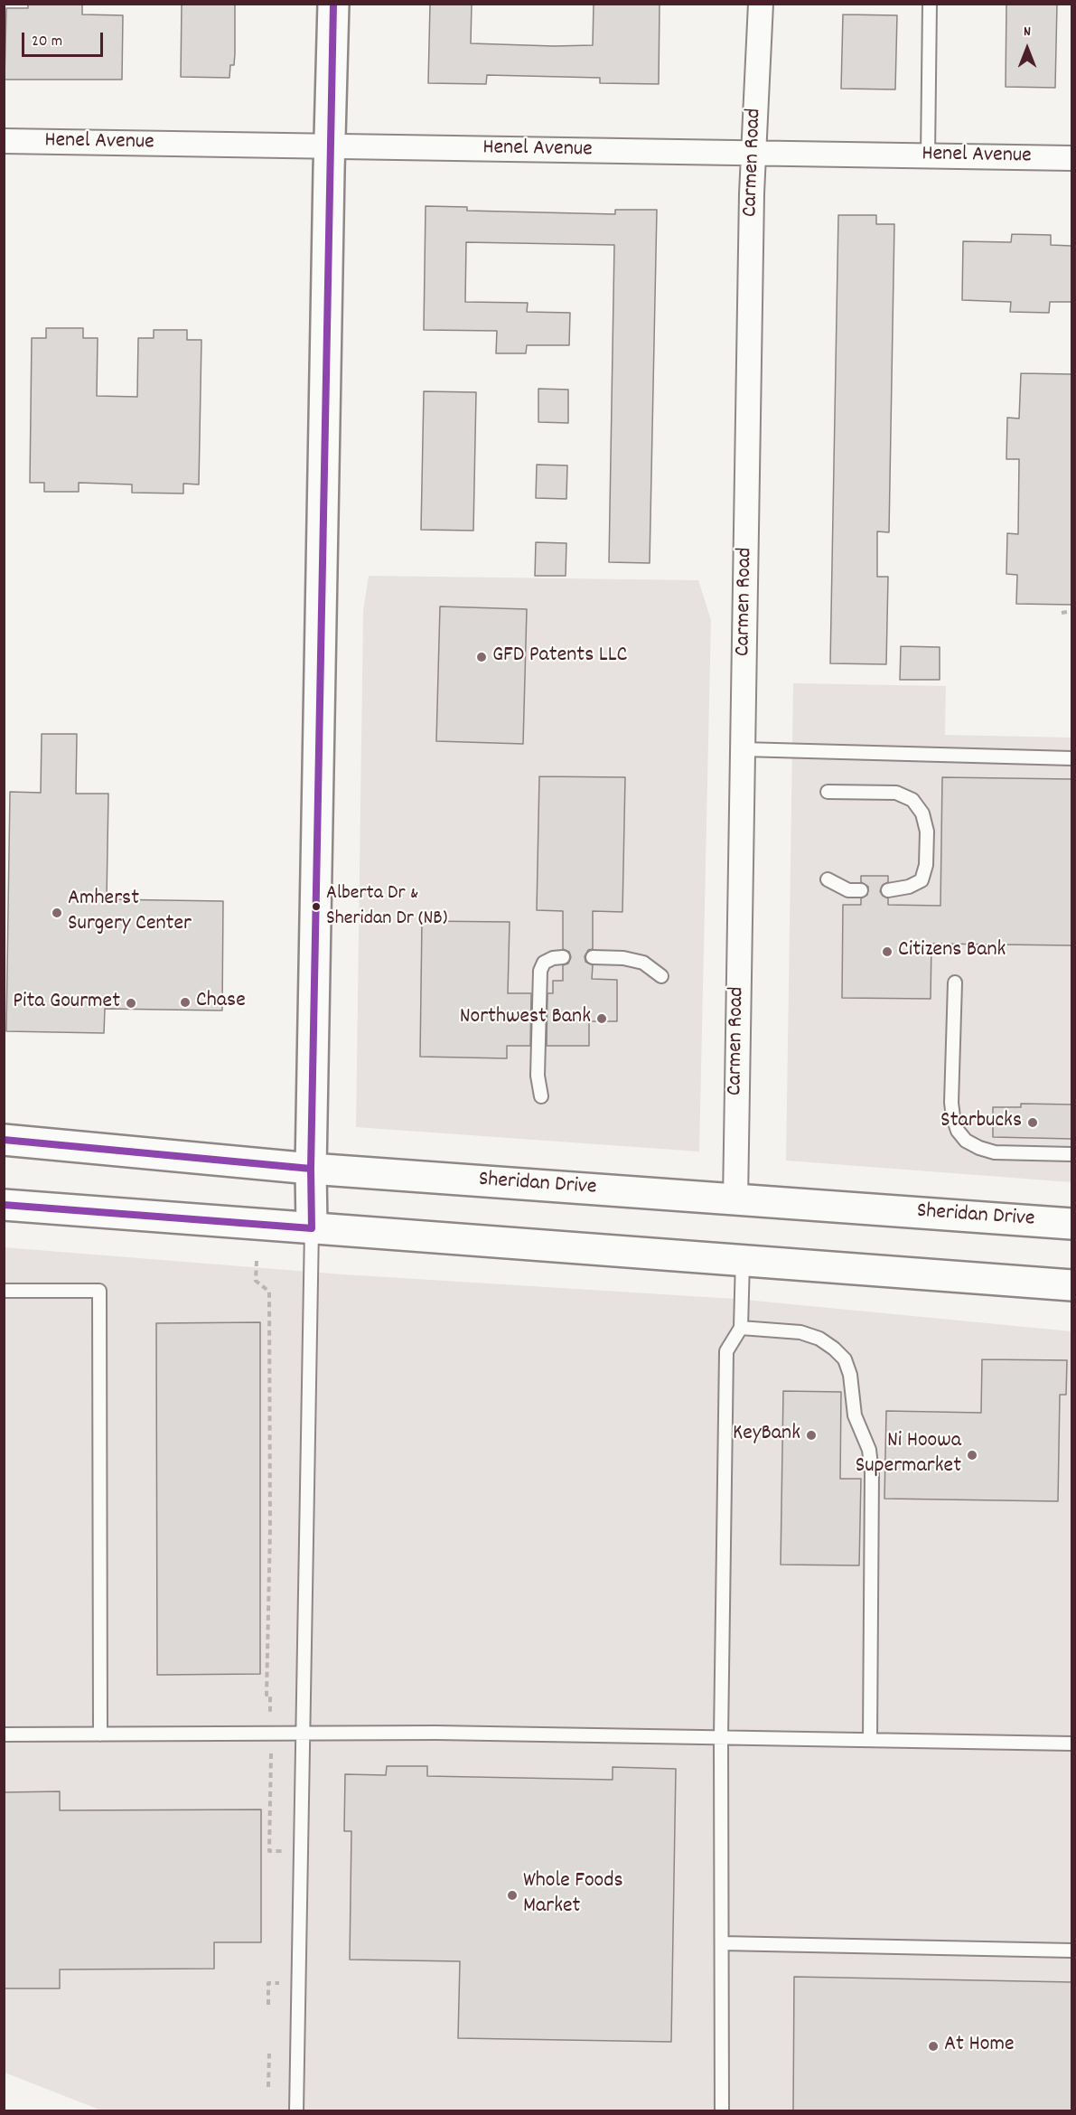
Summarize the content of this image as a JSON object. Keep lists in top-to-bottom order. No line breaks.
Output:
{"streets":{"main road":["Sheridan Drive"],"street":["Henel Avenue","Carmen Road"]},"crossings":[["Henel Avenue","Carmen Road"],["Carmen Road","Sheridan Drive"]],"places":["GFD Patents LLC","Alberta Dr & Sheridan Dr (NB)","Amherst Surgery Center","Citizens Bank","Chase","Pita Gourmet","Northwest Bank","Starbucks","KeyBank","Ni Hoowa Supermarket","Whole Foods Market","At Home"],"scale_bar":"20 m","north":"top"}
